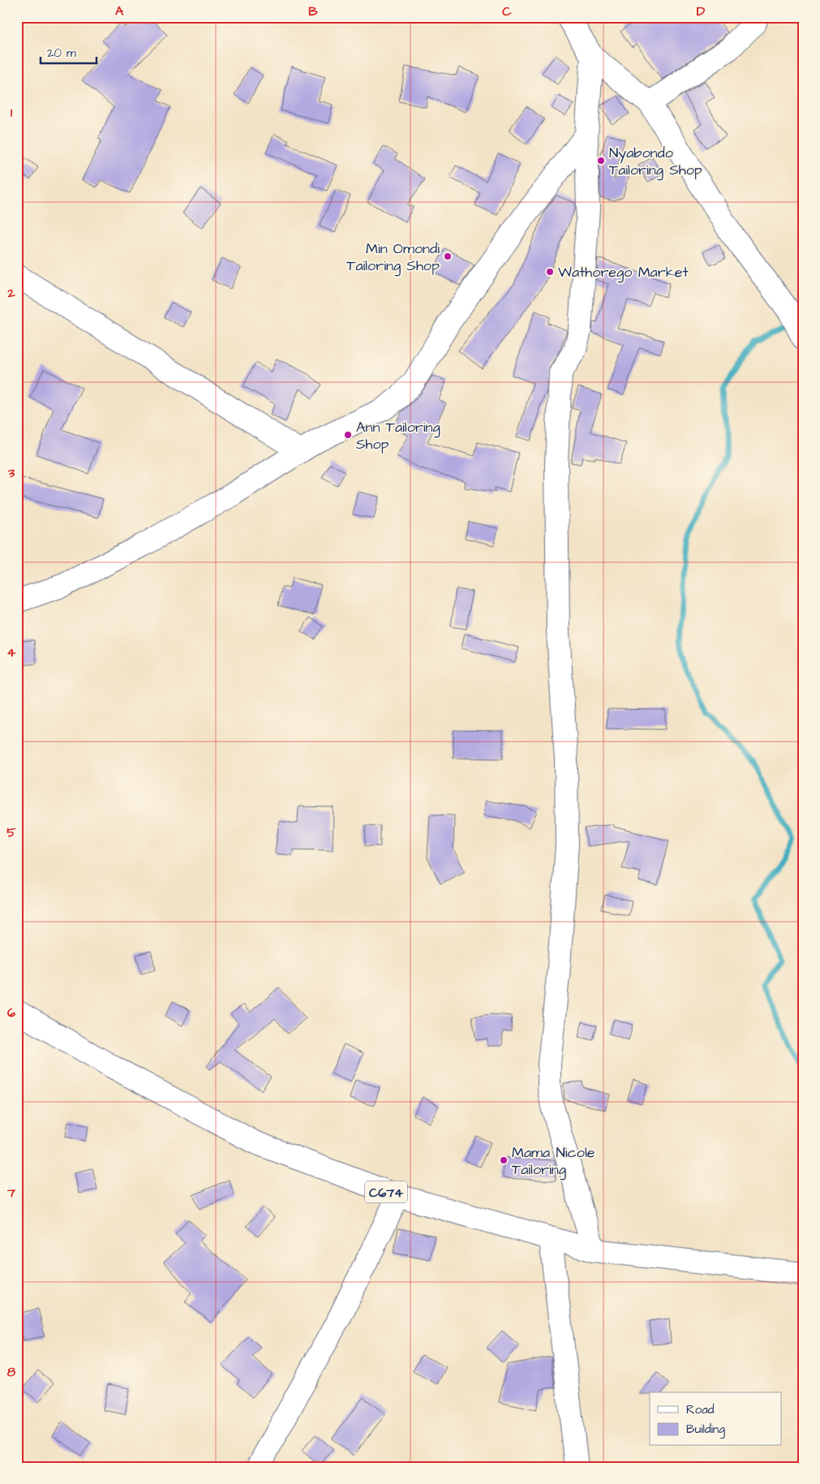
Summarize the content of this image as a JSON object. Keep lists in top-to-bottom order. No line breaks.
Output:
{"streets":{"street":["C674"]},"places":["Nyabondo Tailoring Shop","Min Omondi Tailoring Shop","Wathorego Market","Ann Tailoring Shop","Mama Nicole Tailoring"],"legend":["Road","Building"],"scale_bar":"20 m","grid":{"columns":["A","B","C","D"],"rows":["1","2","3","4","5","6","7","8"]}}
